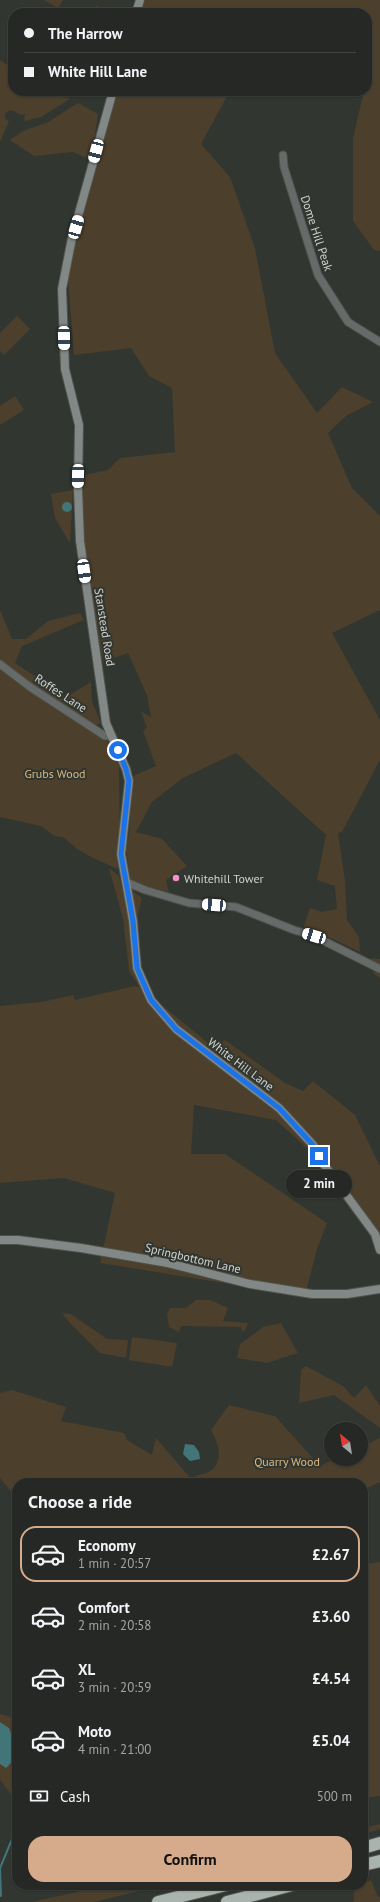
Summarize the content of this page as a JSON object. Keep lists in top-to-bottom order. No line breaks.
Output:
{"streets":{"street":["Dome Hill Peak","Stanstead Road","Roffes Lane","White Hill Lane","Springbottom Lane"]},"crossings":[["Stanstead Road","Roffes Lane"],["Stanstead Road","White Hill Lane"]],"parks":["Grubs Wood","Quarry Wood"],"places":["Whitehill Tower"],"north":"top left","page":{"banner":["The Harrow","White Hill Lane"],"bubble":"2 min","heading":"Choose a ride","list":[{"name":"Economy","note":"1 min · 20:57","value":"£2.67"},{"name":"Comfort","note":"2 min · 20:58","value":"£3.60"},{"name":"XL","note":"3 min · 20:59","value":"£4.54"},{"name":"Moto","note":"4 min · 21:00","value":"£5.04"}],"pay":["Cash","500 m"],"buttons":"Confirm"}}
